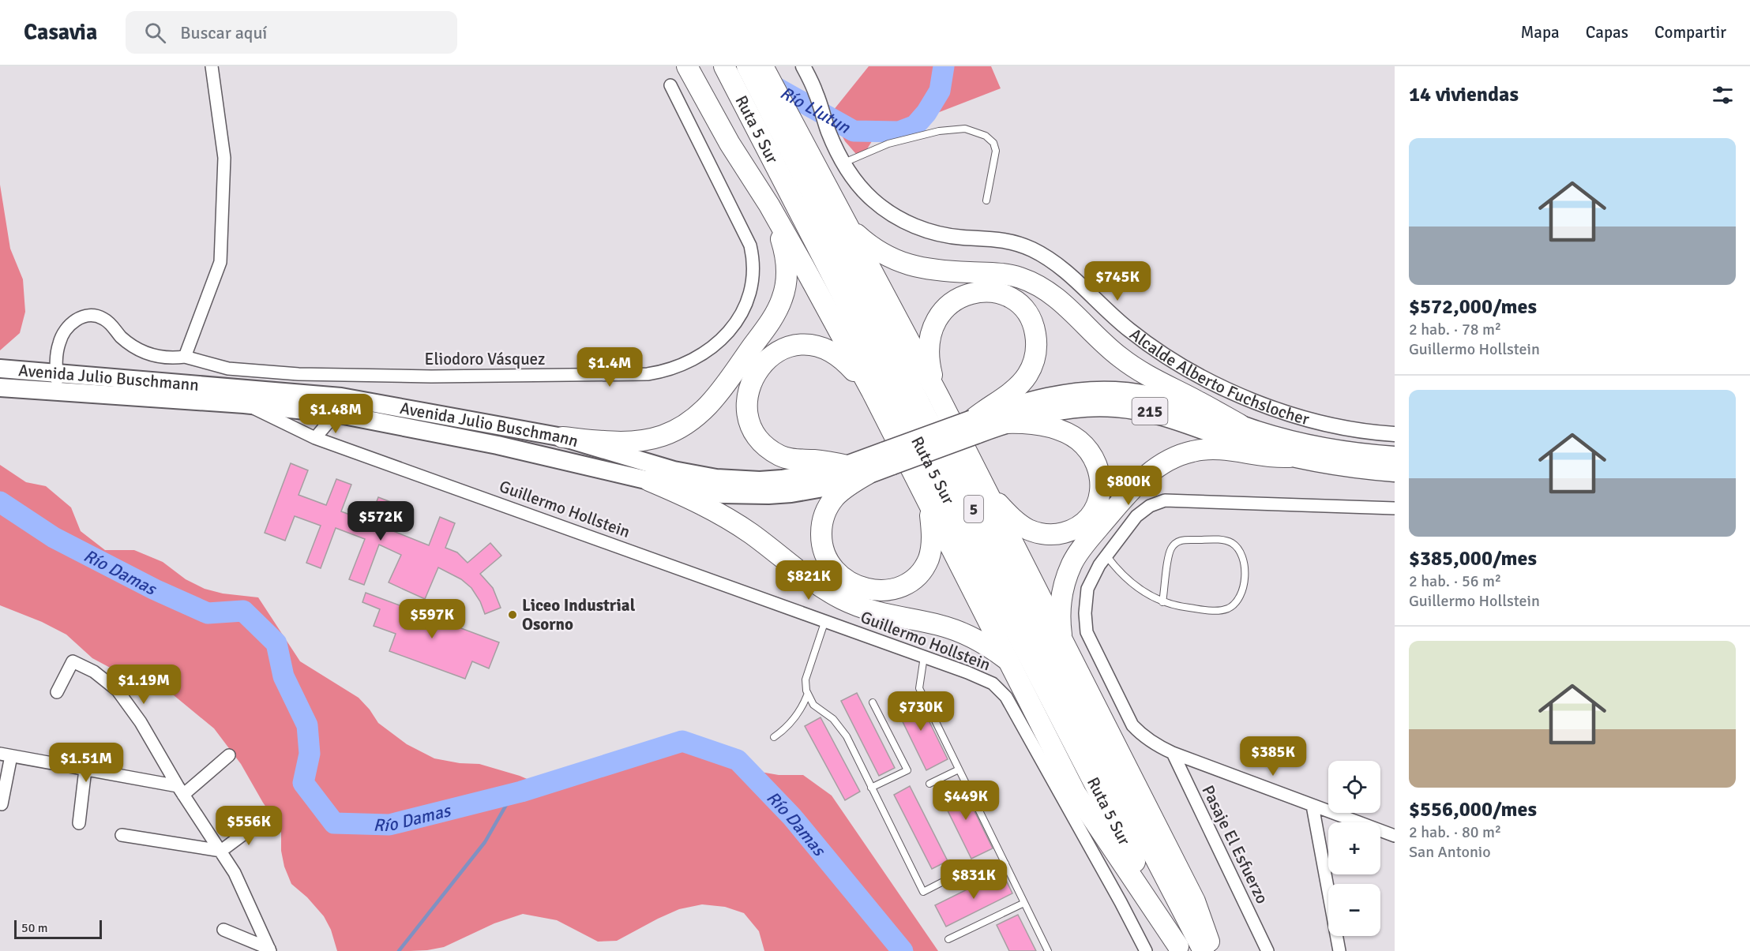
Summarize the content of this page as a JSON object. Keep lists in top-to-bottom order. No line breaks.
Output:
{"streets":{"highway":["Ruta 5 Sur","Alcalde Alberto Fuchslocher","Avenida Julio Buschmann","215","5"],"street":["Eliodoro Vásquez","Guillermo Hollstein","Pasaje El Esfuerzo"]},"crossings":[["Eliodoro Vásquez","Avenida Julio Buschmann"],["Alcalde Alberto Fuchslocher","Avenida Julio Buschmann"],["Avenida Julio Buschmann","Guillermo Hollstein"]],"water":["Río Llutun","Río Damas"],"places":["Liceo Industrial Osorno"],"scale_bar":"50 m","page":{"header":"Casavia","search":"Buscar aquí","nav":["Mapa","Capas","Compartir"],"heading":"14 viviendas","list":[{"name":"$572,000/mes","note":"2 hab. · 78 m² · Guillermo Hollstein"},{"name":"$385,000/mes","note":"2 hab. · 56 m² · Guillermo Hollstein"},{"name":"$556,000/mes","note":"2 hab. · 80 m² · San Antonio"}],"price":["$745K","$1.4M","$1.48M","$800K","$572K","$821K","$597K","$1.19M","$730K","$385K","$1.51M","$449K","$556K","$831K"],"map_buttons":["+","−"],"scale":"50 m"}}
